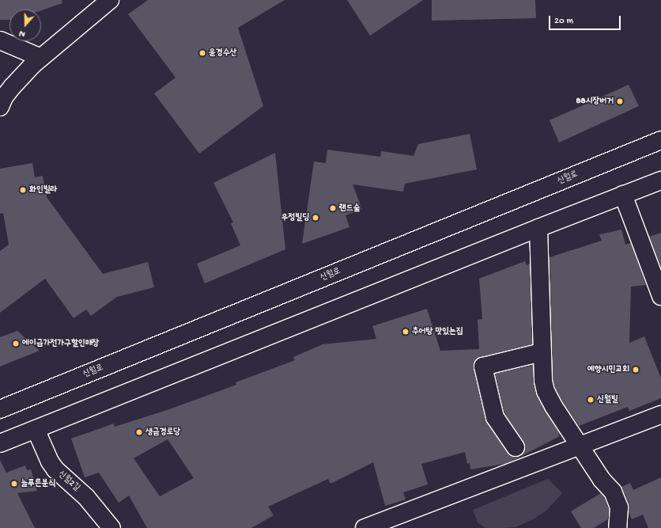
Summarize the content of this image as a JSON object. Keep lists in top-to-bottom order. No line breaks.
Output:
{"streets":{"street":["신월로","신월2길"]},"places":["윤경수산","88시장버거","화인빌라","랜드숲","우정빌딩","추어탕 맛있는집","에이급가전가구할인매장","예향시민교회","신월빌","생금경로당","늘푸른분식"],"scale_bar":"20 m","north":"bottom"}
